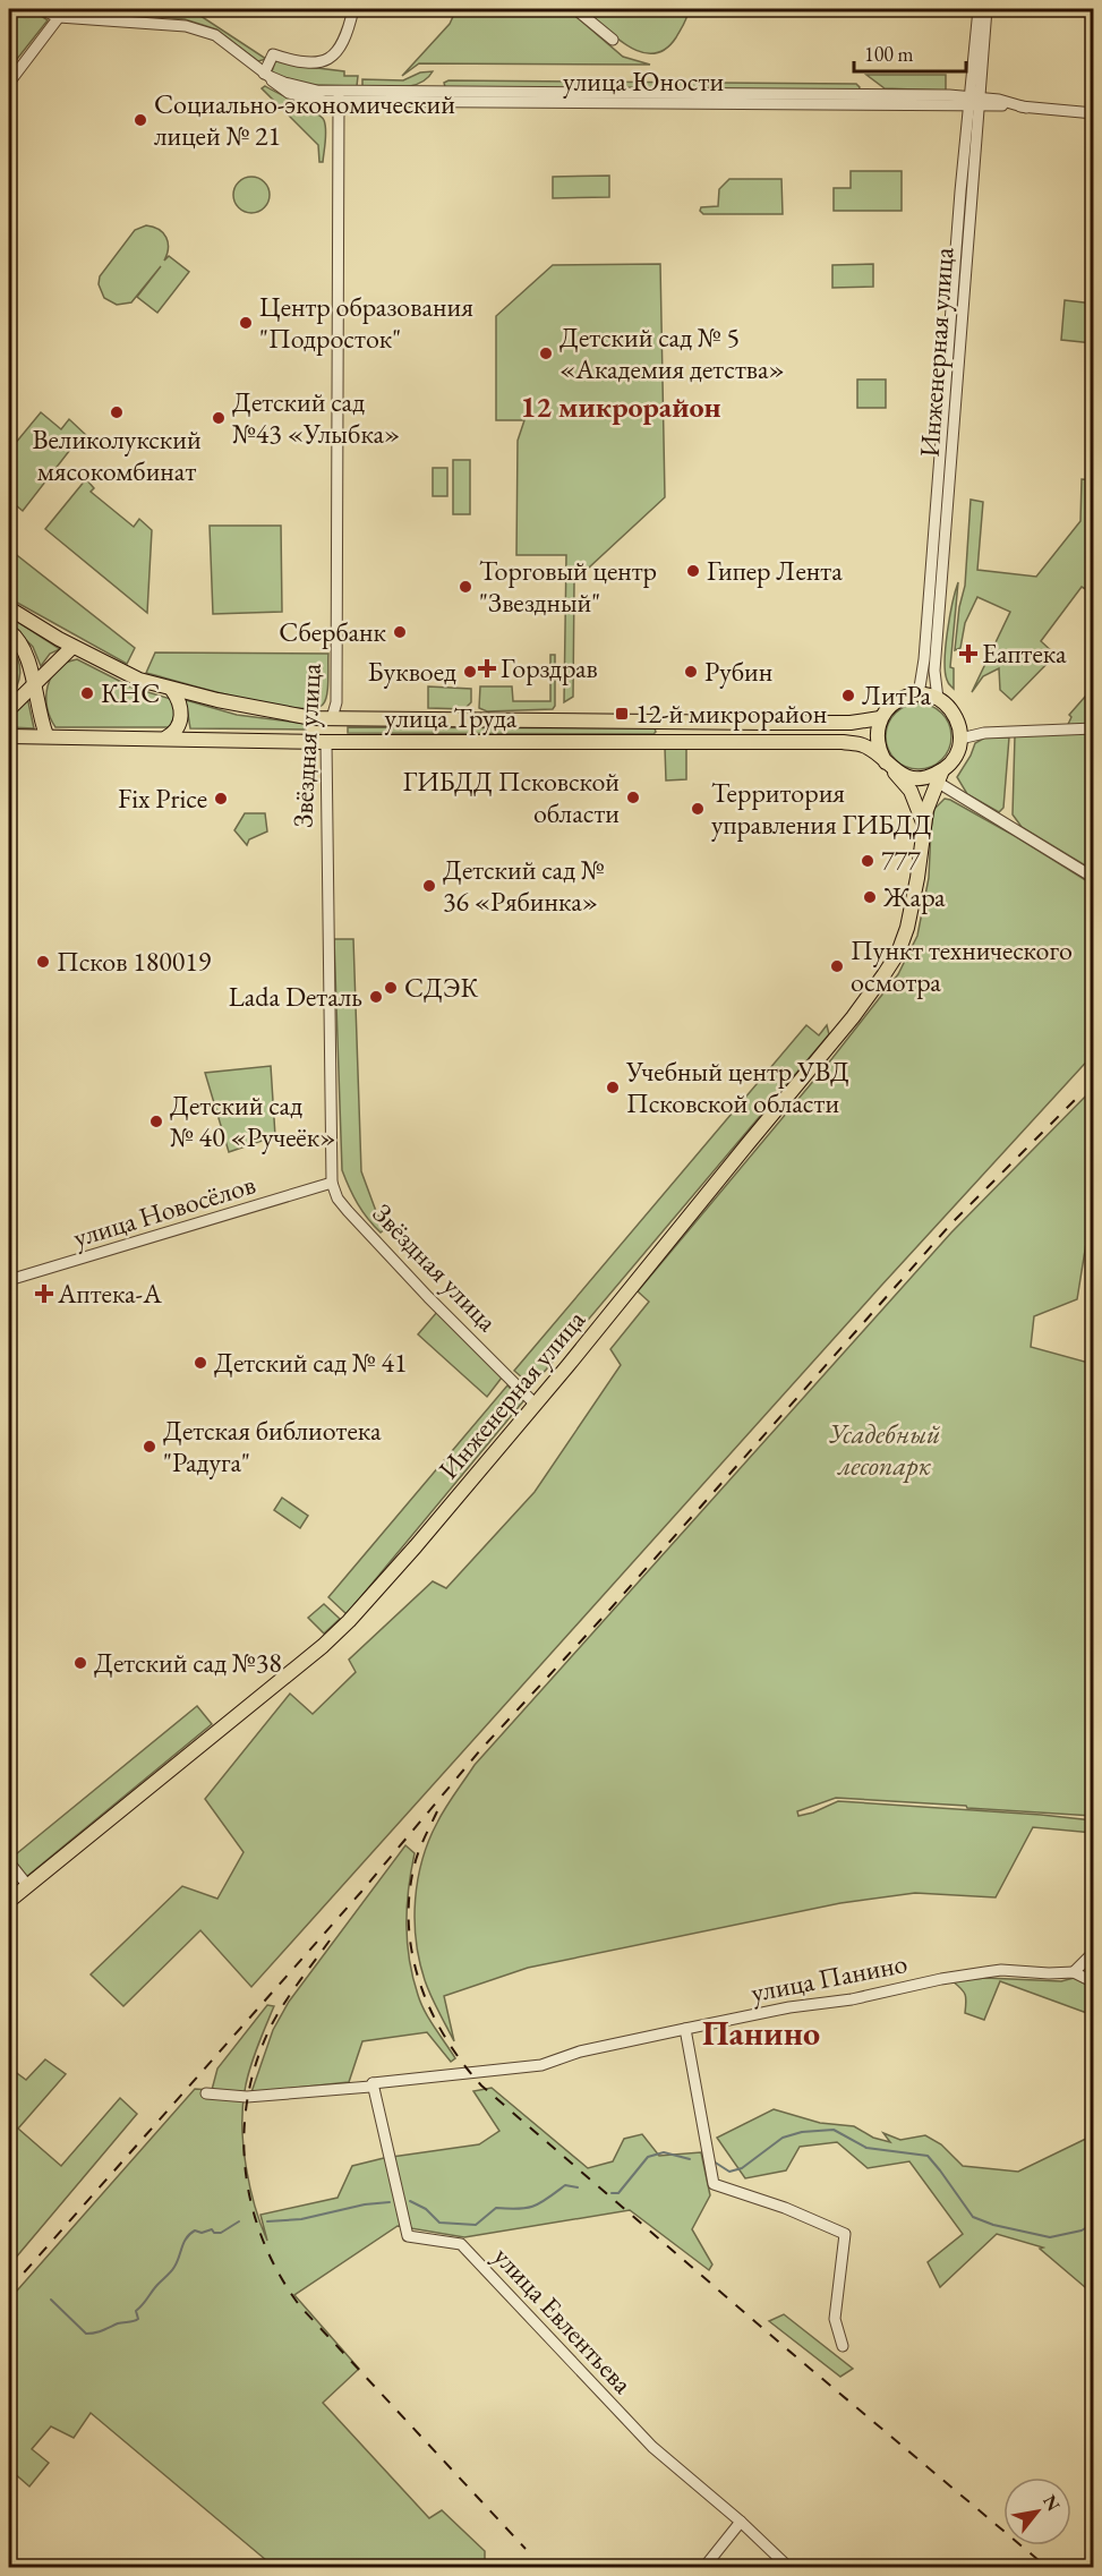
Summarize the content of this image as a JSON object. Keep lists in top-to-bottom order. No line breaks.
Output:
{"streets":{"main road":["Инженерная улица","улица Труда","Звёздная улица"],"street":["улица Юности","улица Новосёлов","улица Панино","улица Евлентьева"]},"crossings":[["улица Юности","Инженерная улица"],["улица Юности","Звёздная улица"],["Инженерная улица","улица Труда"],["Инженерная улица","Звёздная улица"],["улица Труда","Звёздная улица"],["Звёздная улица","улица Новосёлов"],["улица Панино","улица Евлентьева"]],"districts":["12 микрорайон","Панино"],"parks":["Усадебный лесопарк"],"places":{"other":["Социально-экономический лицей № 21","Центр образования \"Подросток\"","Детский сад № 5 «Академия детства»","Великолукский мясокомбинат","Детский сад №43 «Улыбка»","Гипер Лента","Торговый центр \"Звездный\"","Сбербанк","Буквоед","Рубин","КНС","ЛитРа","ГИБДД Псковской области","Fix Price","Территория управления ГИБДД","777","Детский сад № 36 «Рябинка»","Жара","Псков 180019","Пункт технического осмотра","СДЭК","Lada Dеталь","Учебный центр УВД Псковской области","Детский сад № 40 «Ручеёк»","Детский сад № 41","Детская библиотека \"Радуга\"","Детский сад №38"],"health":["Еаптека","Горздрав","Аптека-А"],"transit":["12-й микрорайон"]},"scale_bar":"100 m","north":"top right"}
